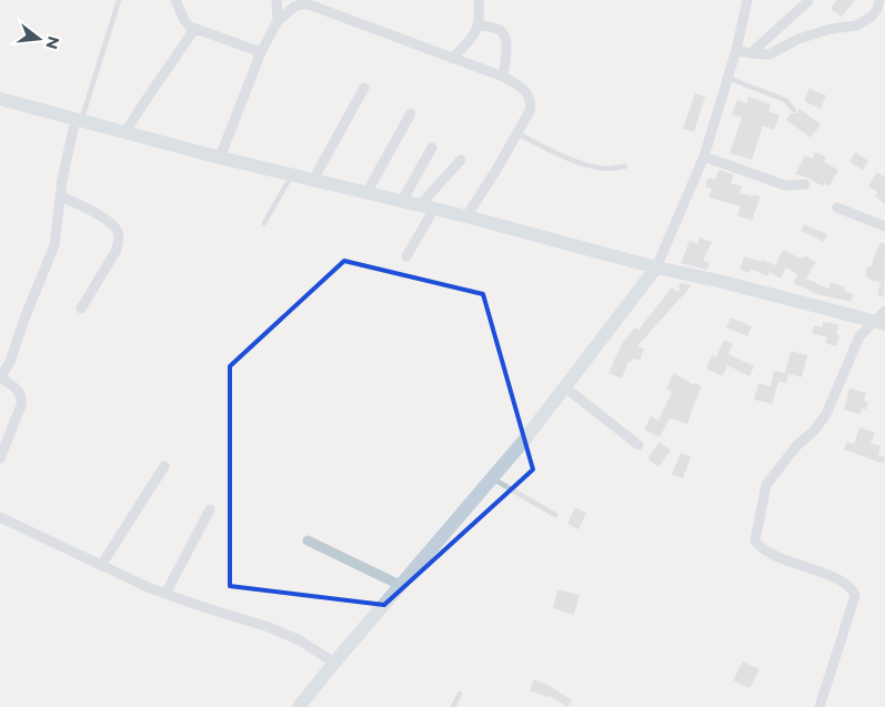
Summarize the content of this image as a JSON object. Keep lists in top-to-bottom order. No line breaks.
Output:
{"north":"right"}
